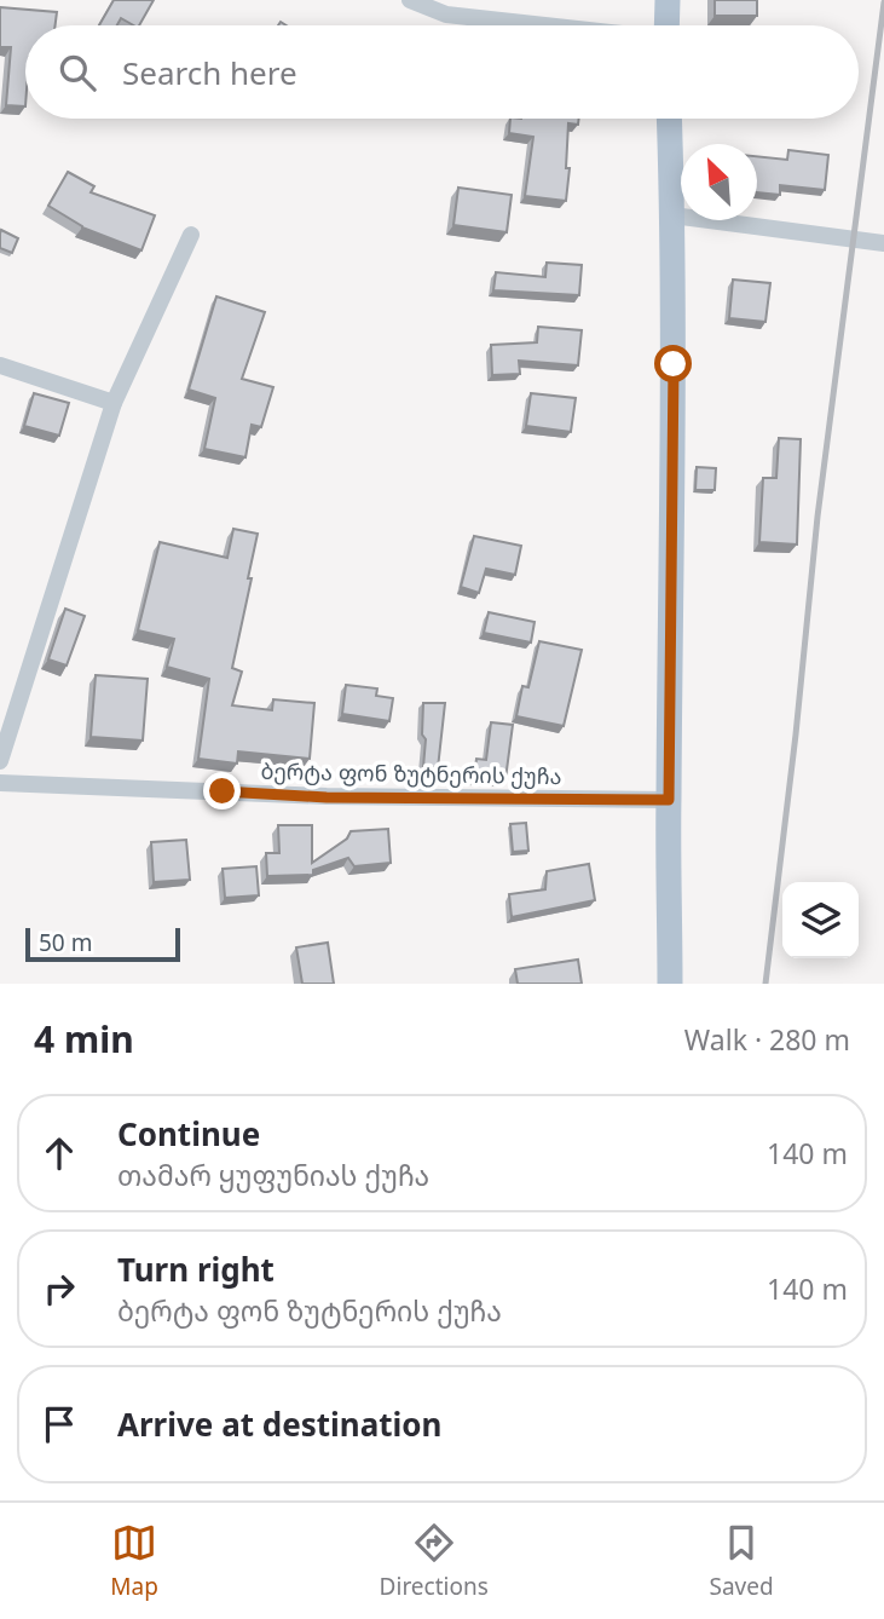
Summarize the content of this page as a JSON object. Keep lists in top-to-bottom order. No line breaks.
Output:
{"streets":{"street":["ბერტა ფონ ზუტნერის ქუჩა"]},"scale_bar":"50 m","north":"top left","page":{"search":"Search here","scale":"50 m","heading":["4 min","Walk · 280 m"],"list":[["Continue","თამარ ყუფუნიას ქუჩა","140 m"],["Turn right","ბერტა ფონ ზუტნერის ქუჩა","140 m"],"Arrive at destination"],"nav":["Map","Directions","Saved"]}}
